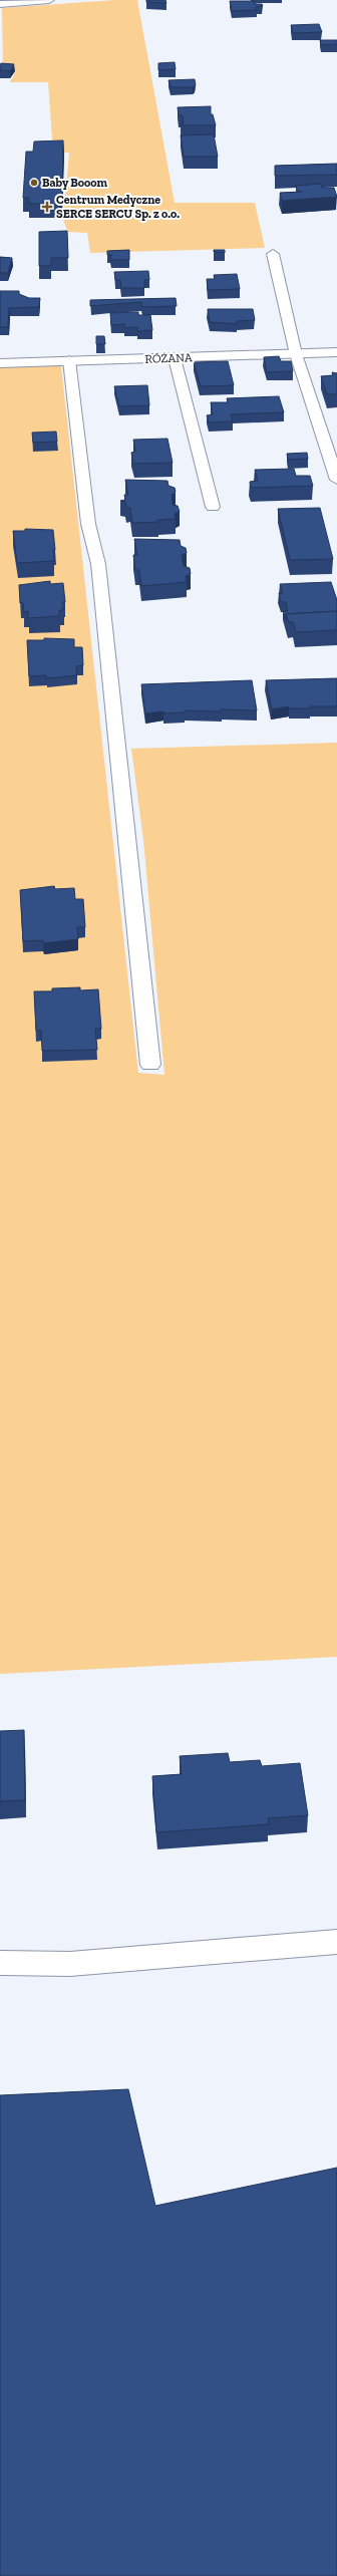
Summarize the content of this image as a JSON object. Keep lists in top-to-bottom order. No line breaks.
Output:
{"streets":{"street":["RÓŻANA"]},"places":{"other":["Baby Booom"],"health":["Centrum Medyczne SERCE SERCU Sp. z o.o."]}}
